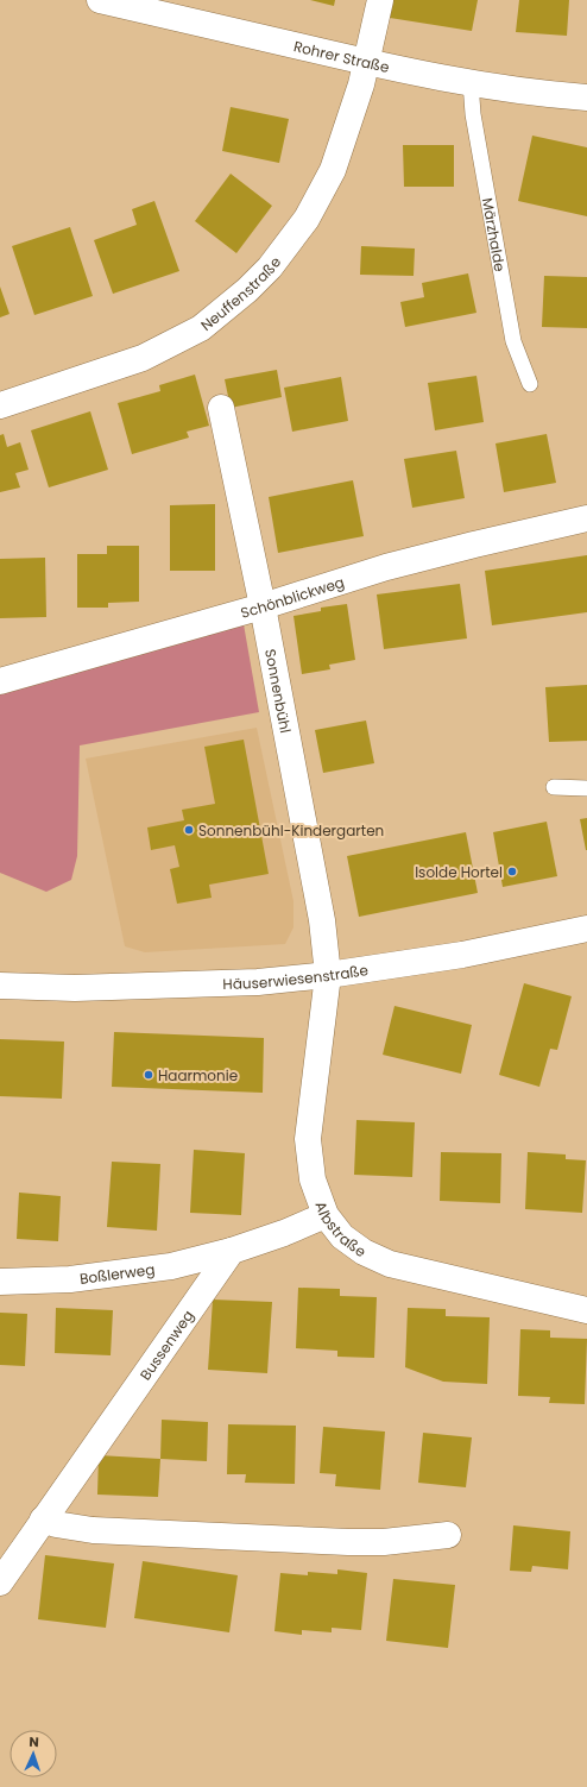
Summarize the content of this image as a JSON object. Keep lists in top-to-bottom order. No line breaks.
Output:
{"streets":{"street":["Rohrer Straße","Neuffenstraße","Schönblickweg","Sonnenbühl","Häuserwiesenstraße","Albstraße","Boßlerweg","Bussenweg"],"lane":["Märzhalde"]},"crossings":[["Rohrer Straße","Märzhalde"],["Rohrer Straße","Neuffenstraße"],["Schönblickweg","Sonnenbühl"],["Sonnenbühl","Häuserwiesenstraße"],["Sonnenbühl","Albstraße"],["Häuserwiesenstraße","Albstraße"],["Boßlerweg","Bussenweg"]],"places":["Sonnenbühl-Kindergarten","Isolde Hortel","Haarmonie"],"north":"top"}
